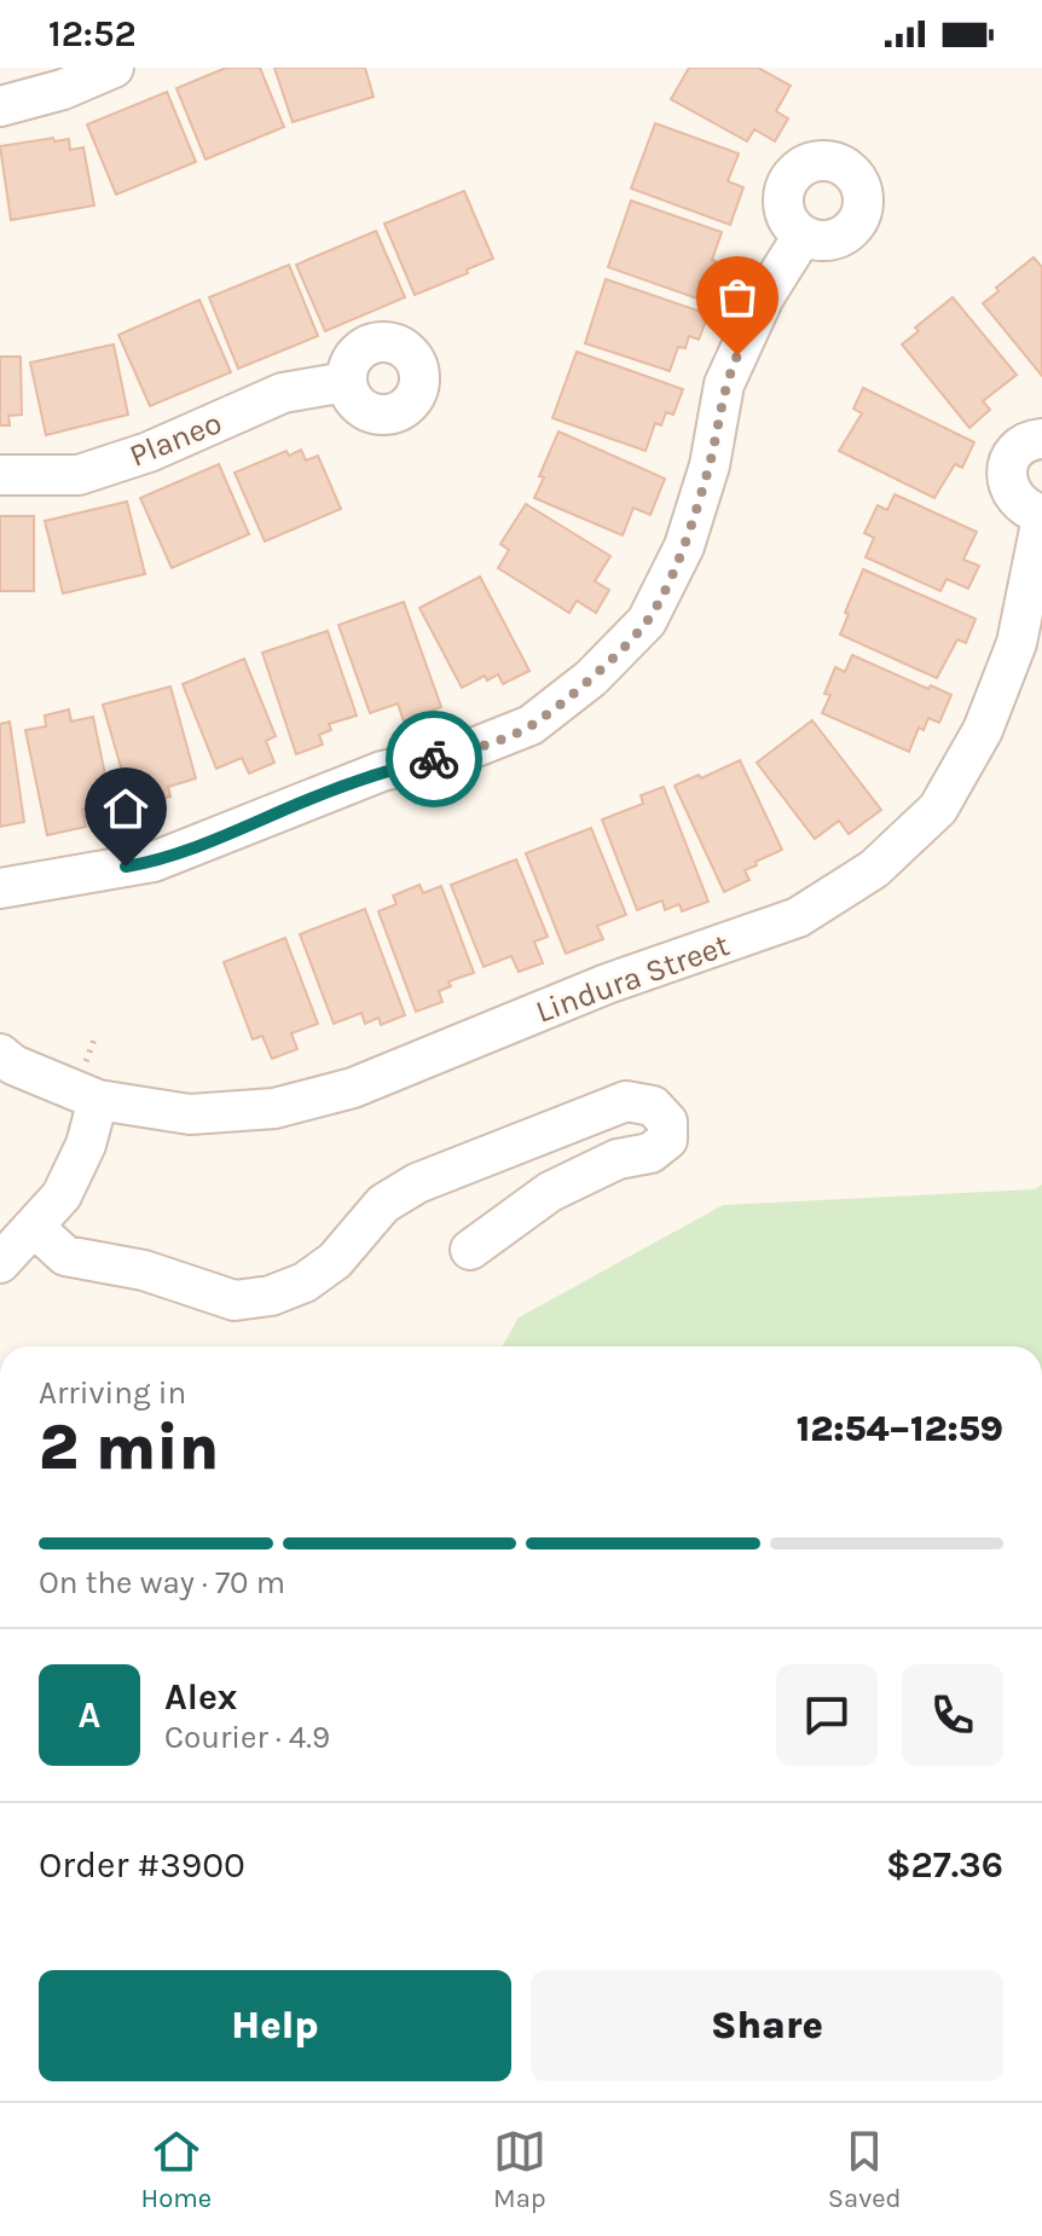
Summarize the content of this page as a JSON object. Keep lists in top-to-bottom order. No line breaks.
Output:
{"streets":{"street":["Planeo","Lindura Street"]},"page":{"status":"12:52","heading":["2 min","Arriving in","12:54–12:59"],"panel":["Alex","Courier · 4.9","Order #3900","$27.36"],"bar":"On the way · 70 m","round":"A","buttons":["Help","Share"],"tabs":["Home","Map","Saved"]}}
